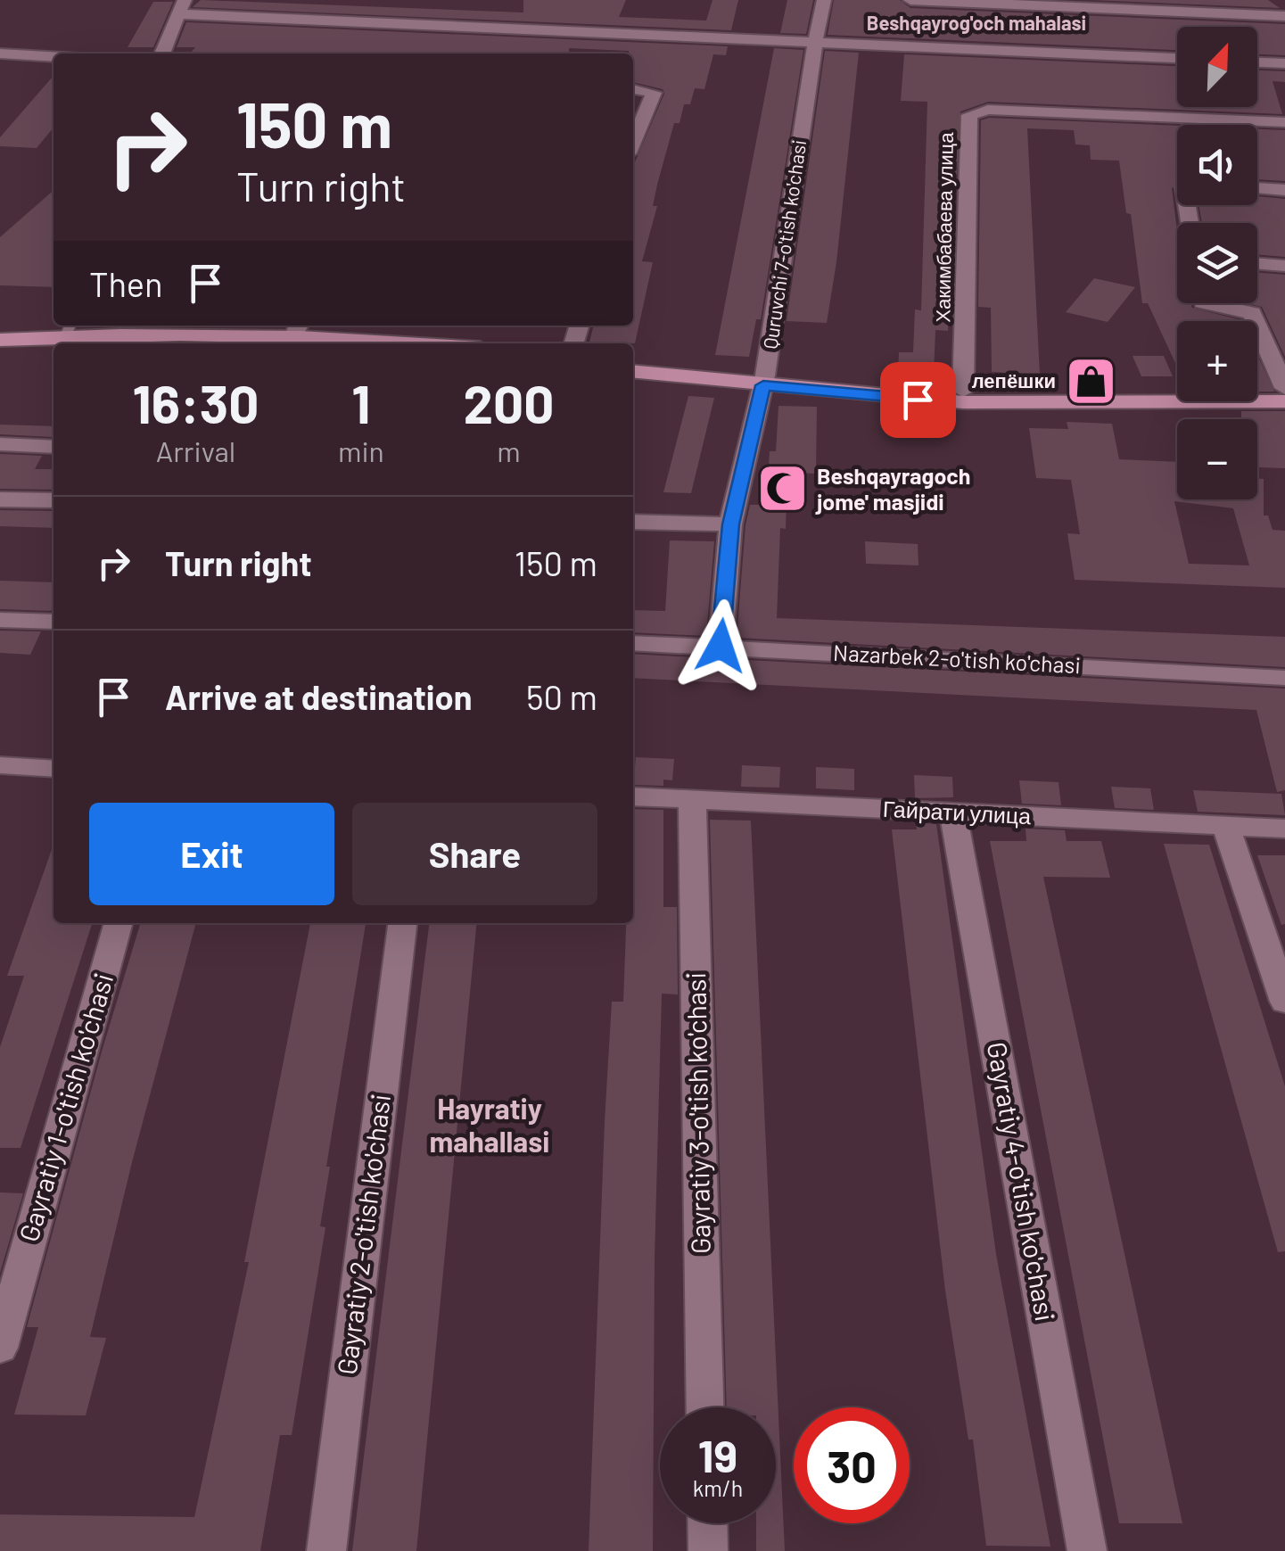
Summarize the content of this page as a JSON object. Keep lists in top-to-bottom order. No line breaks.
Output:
{"streets":{"street":["Хакимбабаева улица","Quruvchi 7-o'tish ko'chasi","Nazarbek 2-o'tish ko'chasi","Гайрати улица","Gayratiy 1-o'tish ko'chasi","Gayratiy 3-o'tish ko'chasi","Gayratiy 4-o'tish ko'chasi","Gayratiy 2-o'tish ko'chasi"]},"crossings":[["Quruvchi 7-o'tish ko'chasi","Nazarbek 2-o'tish ko'chasi"],["Гайрати улица","Gayratiy 3-o'tish ko'chasi"],["Гайрати улица","Gayratiy 4-o'tish ko'chasi"]],"districts":["Beshqayrog'och mahalasi","Hayratiy mahallasi"],"places":{"shop":["лепёшки"],"mosque":["Beshqayragoch jome' masjidi"]},"north":"top right","page":{"map_buttons":["+","−"],"turn":["150 m","Turn right"],"then":"Then","eta":["16:30","Arrival","1","min","200","m"],"list":[{"name":"Turn right","value":"150 m"},{"name":"Arrive at destination","value":"50 m"}],"buttons":["Exit","Share"],"speed":"19 km/h","limit":"30"}}
